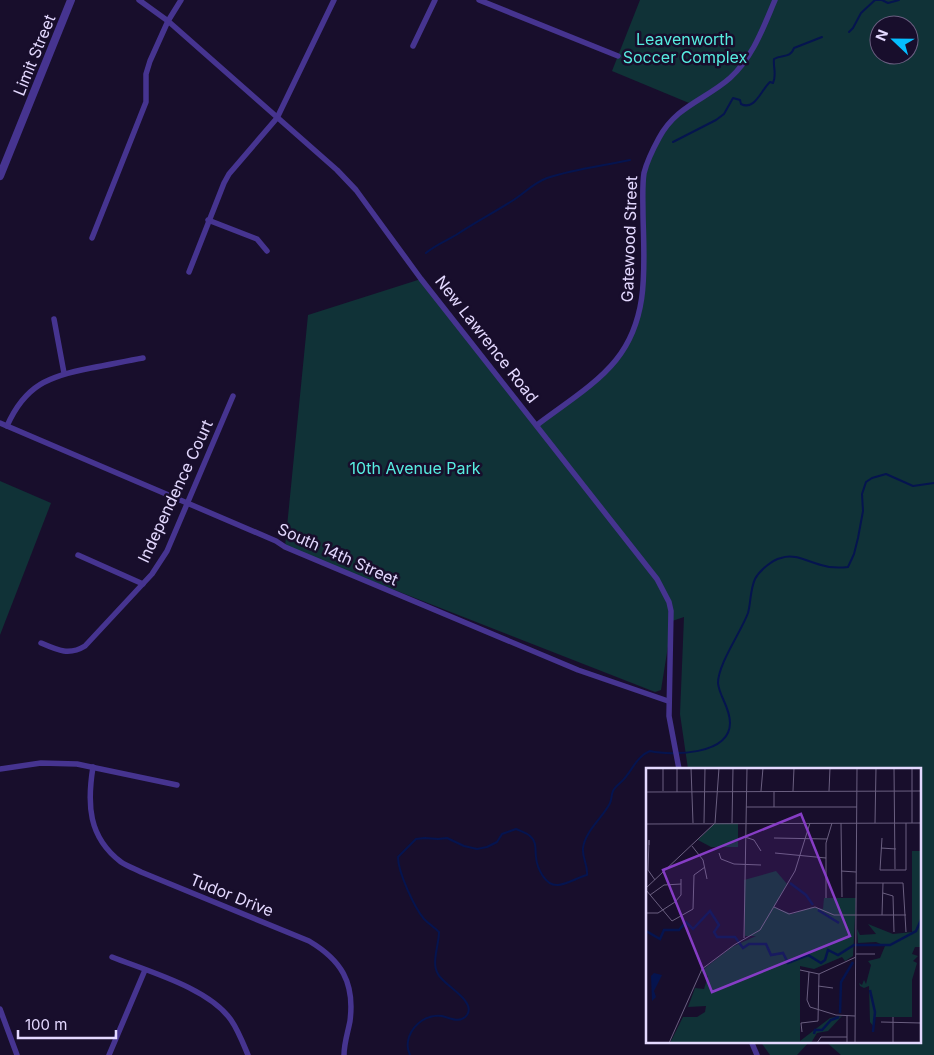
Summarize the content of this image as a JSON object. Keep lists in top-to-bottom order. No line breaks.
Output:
{"streets":{"street":["Limit Street","Gatewood Street","New Lawrence Road","Independence Court","South 14th Street","Tudor Drive"]},"crossings":[["Gatewood Street","New Lawrence Road"],["New Lawrence Road","South 14th Street"],["Independence Court","South 14th Street"]],"parks":["Leavenworth Soccer Complex","10th Avenue Park"],"scale_bar":"100 m","north":"left"}
